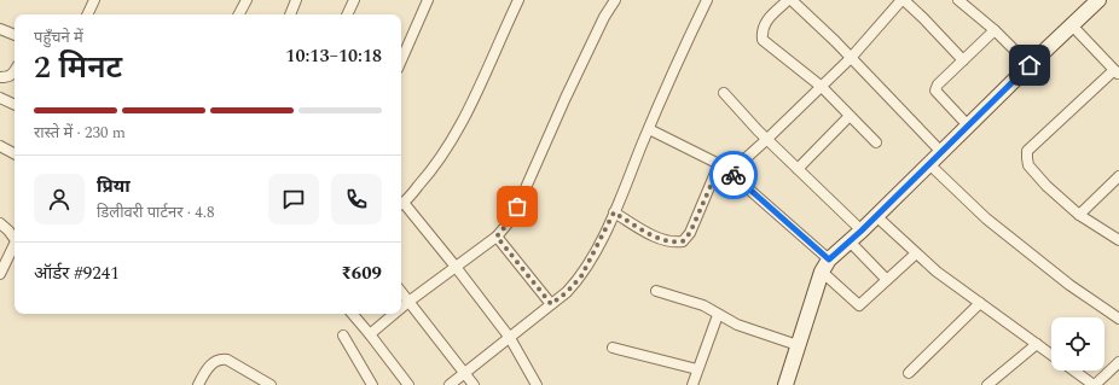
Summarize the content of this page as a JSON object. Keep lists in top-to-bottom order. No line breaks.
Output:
{"page":{"heading":["2 मिनट","पहुँचने में","10:13–10:18"],"panel":["प्रिया","डिलीवरी पार्टनर · 4.8","ऑर्डर #9241","₹609"],"bar":"रास्ते में · 230 m"}}
